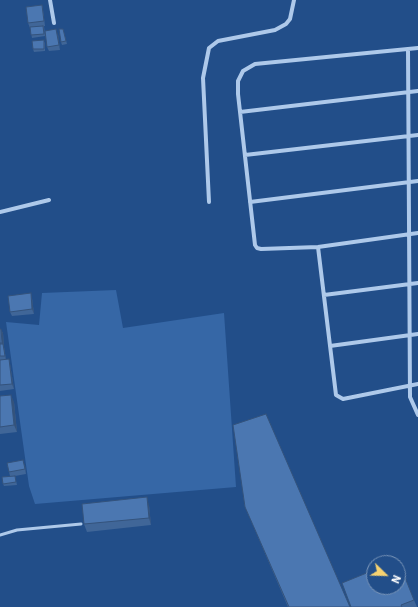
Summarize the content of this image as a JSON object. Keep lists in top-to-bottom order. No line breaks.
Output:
{"north":"bottom right"}
